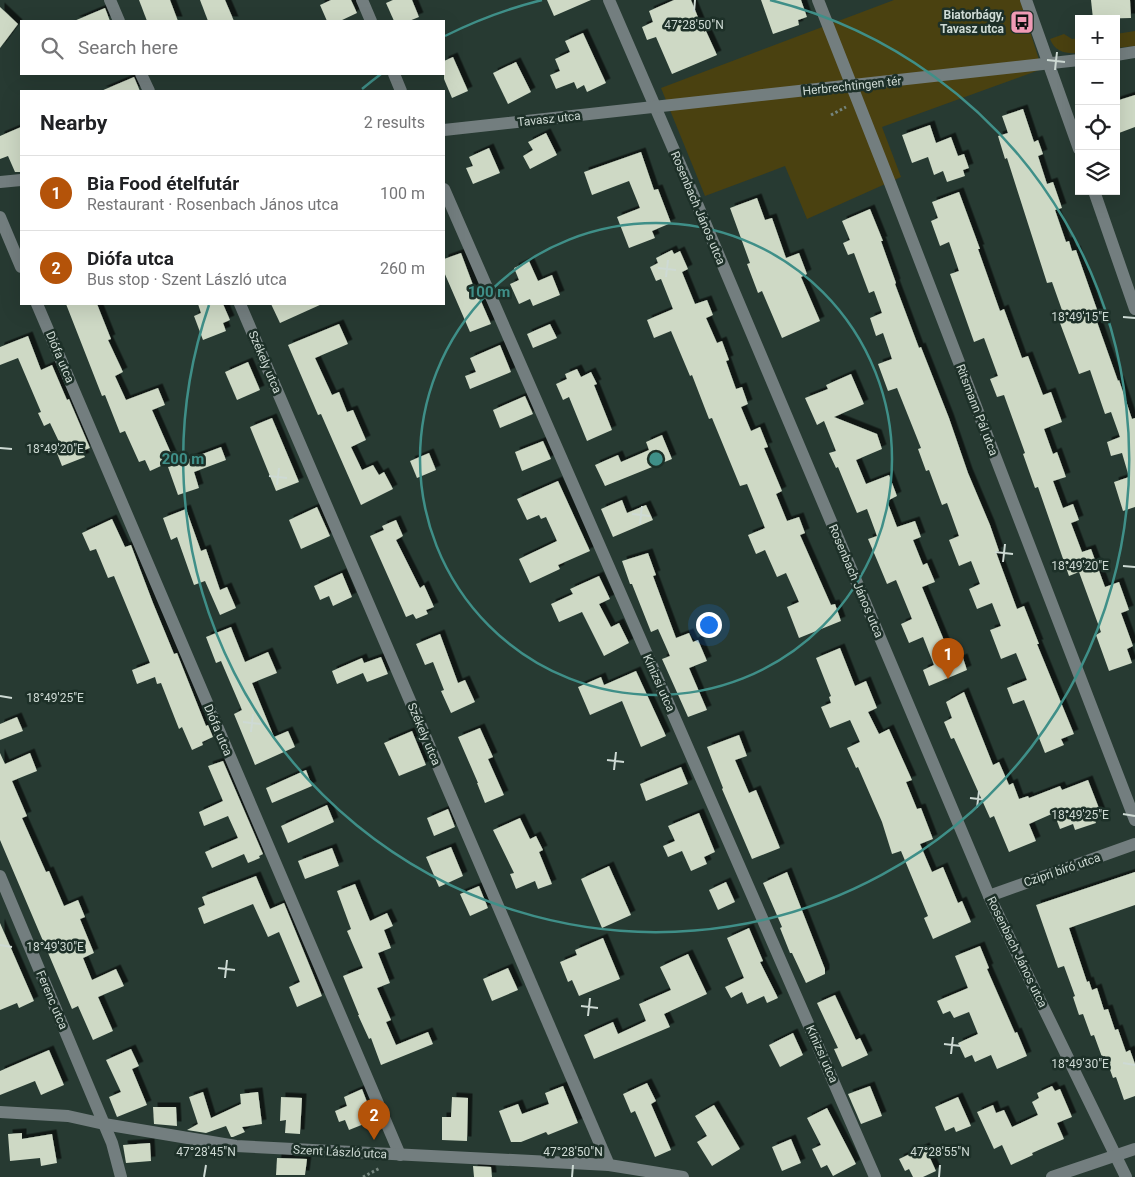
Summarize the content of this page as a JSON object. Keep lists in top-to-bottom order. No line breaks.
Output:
{"streets":{"street":["Herbrechtingen tér","Tavasz utca","Rosenbach János utca","Diófa utca","Székely utca","Ritsmann Pál utca","Kinizsi utca","Czipri bíró utca","Ferenc utca","Szent László utca"]},"crossings":[["Herbrechtingen tér","Tavasz utca"],["Herbrechtingen tér","Rosenbach János utca"],["Herbrechtingen tér","Ritsmann Pál utca"],["Tavasz utca","Rosenbach János utca"],["Rosenbach János utca","Czipri bíró utca"],["Diófa utca","Szent László utca"],["Székely utca","Szent László utca"],["Ferenc utca","Szent László utca"]],"places":{"bus stop":["Biatorbágy, Tavasz utca"]},"page":{"map_buttons":["+","−"],"search":"Search here","heading":["Nearby","2 results"],"list":[{"mark":"1","name":"Bia Food ételfutár","note":"Restaurant · Rosenbach János utca","value":"100 m"},{"mark":"2","name":"Diófa utca","note":"Bus stop · Szent László utca","value":"260 m"}],"pins":["1","2"]},"coordinates":["47°28'50\"N","18°49'15\"E","18°49'20\"E","18°49'25\"E","18°49'30\"E","47°28'45\"N","47°28'55\"N"],"rings":["100 m","200 m"]}
